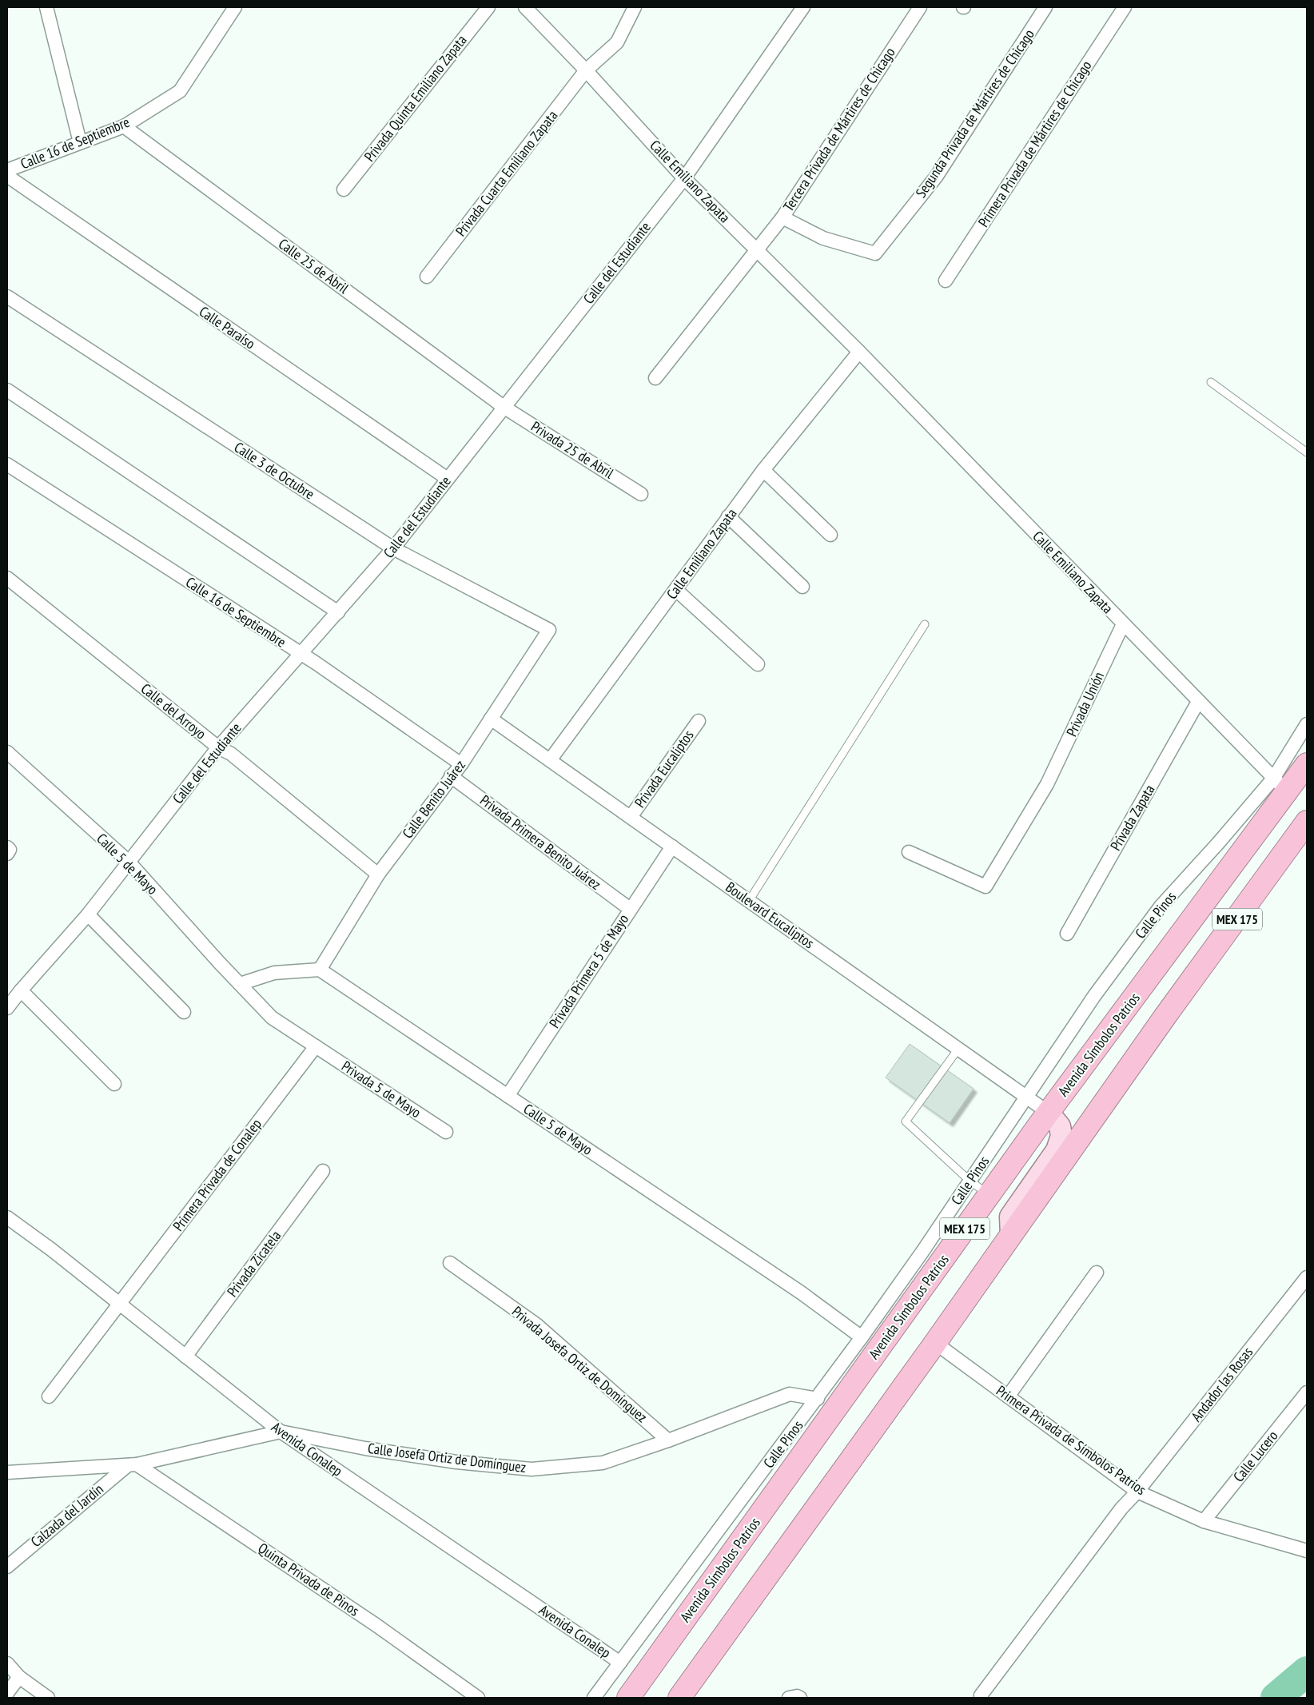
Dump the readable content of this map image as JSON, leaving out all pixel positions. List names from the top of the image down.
{
  "streets": {
    "highway": ["MEX 175", "Avenida Símbolos Patrios"],
    "street": [
      "Privada Quinta Emiliano Zapata",
      "Segunda Privada de Mártires de Chicago",
      "Tercera Privada de Mártires de Chicago",
      "Calle 16 de Septiembre",
      "Primera Privada de Mártires de Chicago",
      "Privada Cuarta Emiliano Zapata",
      "Calle Emiliano Zapata",
      "Calle del Estudiante",
      "Calle 25 de Abril",
      "Calle Paraíso",
      "Privada 25 de Abril",
      "Calle 3 de Octubre",
      "Privada Unión",
      "Calle del Arroyo",
      "Privada Eucaliptos",
      "Calle Benito Juárez",
      "Privada Zapata",
      "Privada Primera Benito Juárez",
      "Calle 5 de Mayo",
      "Boulevard Eucaliptos",
      "Calle Pinos",
      "Privada Primera 5 de Mayo",
      "Privada 5 de Mayo",
      "Primera Privada de Conalep",
      "Privada Zicatela",
      "Privada Josefa Ortiz de Domínguez",
      "Andador las Rosas",
      "Primera Privada de Símbolos Patrios",
      "Avenida Conalep",
      "Calle Lucero",
      "Calle Josefa Ortiz de Domínguez",
      "Calzada del Jardín",
      "Quinta Privada de Pinos"
    ]
  },
  "crossings": [
    ["Segunda Privada de Mártires de Chicago", "Tercera Privada de Mártires de Chicago"],
    ["Tercera Privada de Mártires de Chicago", "Calle Emiliano Zapata"],
    ["Calle 16 de Septiembre", "Calle del Estudiante"],
    ["Calle 16 de Septiembre", "Calle 25 de Abril"],
    ["Calle 16 de Septiembre", "Calle Benito Juárez"],
    ["Privada Cuarta Emiliano Zapata", "Calle Emiliano Zapata"],
    ["Calle Emiliano Zapata", "Calle del Estudiante"],
    ["Calle Emiliano Zapata", "Privada Unión"],
    ["Calle Emiliano Zapata", "Privada Zapata"],
    ["Calle Emiliano Zapata", "Boulevard Eucaliptos"],
    ["Calle Emiliano Zapata", "Calle Pinos"],
    ["Calle Emiliano Zapata", "Avenida Símbolos Patrios"],
    ["Calle del Estudiante", "Calle 25 de Abril"],
    ["Calle del Estudiante", "Calle Paraíso"],
    ["Calle del Estudiante", "Privada 25 de Abril"],
    ["Calle del Estudiante", "Calle 3 de Octubre"],
    ["Calle del Estudiante", "Calle del Arroyo"],
    ["Calle del Estudiante", "Calle 5 de Mayo"],
    ["Calle 25 de Abril", "Privada 25 de Abril"],
    ["Calle 3 de Octubre", "Calle Benito Juárez"],
    ["Calle del Arroyo", "Calle Benito Juárez"],
    ["Privada Eucaliptos", "Boulevard Eucaliptos"],
    ["Calle Benito Juárez", "Privada Primera Benito Juárez"],
    ["Calle Benito Juárez", "Calle 5 de Mayo"],
    ["Calle Benito Juárez", "Boulevard Eucaliptos"],
    ["Privada Primera Benito Juárez", "Privada Primera 5 de Mayo"],
    ["Calle 5 de Mayo", "Calle Pinos"],
    ["Calle 5 de Mayo", "Privada Primera 5 de Mayo"],
    ["Calle 5 de Mayo", "Privada 5 de Mayo"],
    ["Calle 5 de Mayo", "Primera Privada de Conalep"],
    ["Boulevard Eucaliptos", "Calle Pinos"],
    ["Boulevard Eucaliptos", "Privada Primera 5 de Mayo"],
    ["Boulevard Eucaliptos", "Avenida Símbolos Patrios"],
    ["Calle Pinos", "Avenida Símbolos Patrios"],
    ["Calle Pinos", "Avenida Conalep"],
    ["Calle Pinos", "Calle Josefa Ortiz de Domínguez"],
    ["MEX 175", "Primera Privada de Símbolos Patrios"],
    ["Privada 5 de Mayo", "Primera Privada de Conalep"],
    ["Primera Privada de Conalep", "Avenida Conalep"],
    ["Privada Zicatela", "Avenida Conalep"],
    ["Privada Josefa Ortiz de Domínguez", "Calle Josefa Ortiz de Domínguez"],
    ["Andador las Rosas", "Primera Privada de Símbolos Patrios"],
    ["Primera Privada de Símbolos Patrios", "Calle Lucero"],
    ["Avenida Conalep", "Calle Josefa Ortiz de Domínguez"],
    ["Calzada del Jardín", "Quinta Privada de Pinos"]
  ]
}
